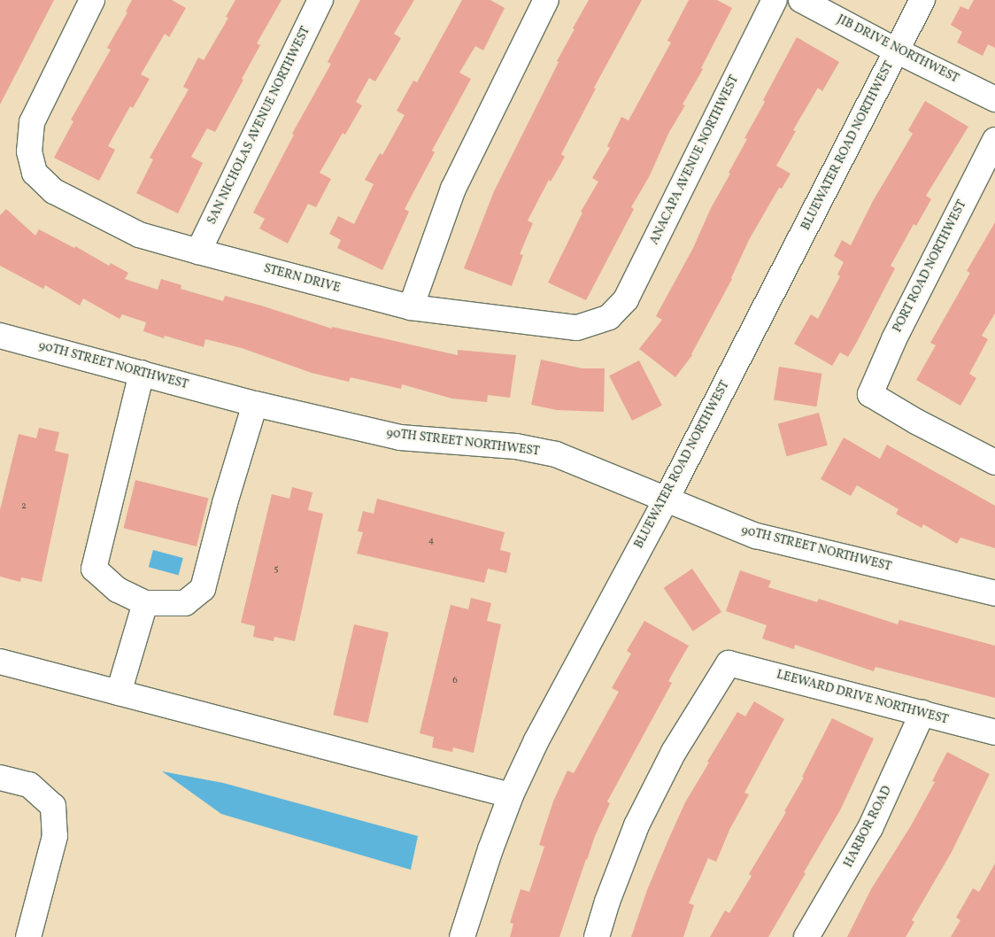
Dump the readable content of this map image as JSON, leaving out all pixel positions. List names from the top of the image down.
{
  "streets": {
    "street": [
      "JIB DRIVE NORTHWEST",
      "SAN NICHOLAS AVENUE NORTHWEST",
      "BLUEWATER ROAD NORTHWEST",
      "ANACAPA AVENUE NORTHWEST",
      "PORT ROAD NORTHWEST",
      "STERN DRIVE",
      "90TH STREET NORTHWEST",
      "LEEWARD DRIVE NORTHWEST",
      "HARBOR ROAD"
    ]
  },
  "crossings": [
    ["JIB DRIVE NORTHWEST", "BLUEWATER ROAD NORTHWEST"],
    ["SAN NICHOLAS AVENUE NORTHWEST", "STERN DRIVE"],
    ["BLUEWATER ROAD NORTHWEST", "90TH STREET NORTHWEST"],
    ["ANACAPA AVENUE NORTHWEST", "STERN DRIVE"],
    ["LEEWARD DRIVE NORTHWEST", "HARBOR ROAD"]
  ],
  "house_numbers": [
    "2",
    "4",
    "5",
    "6"
  ]
}
